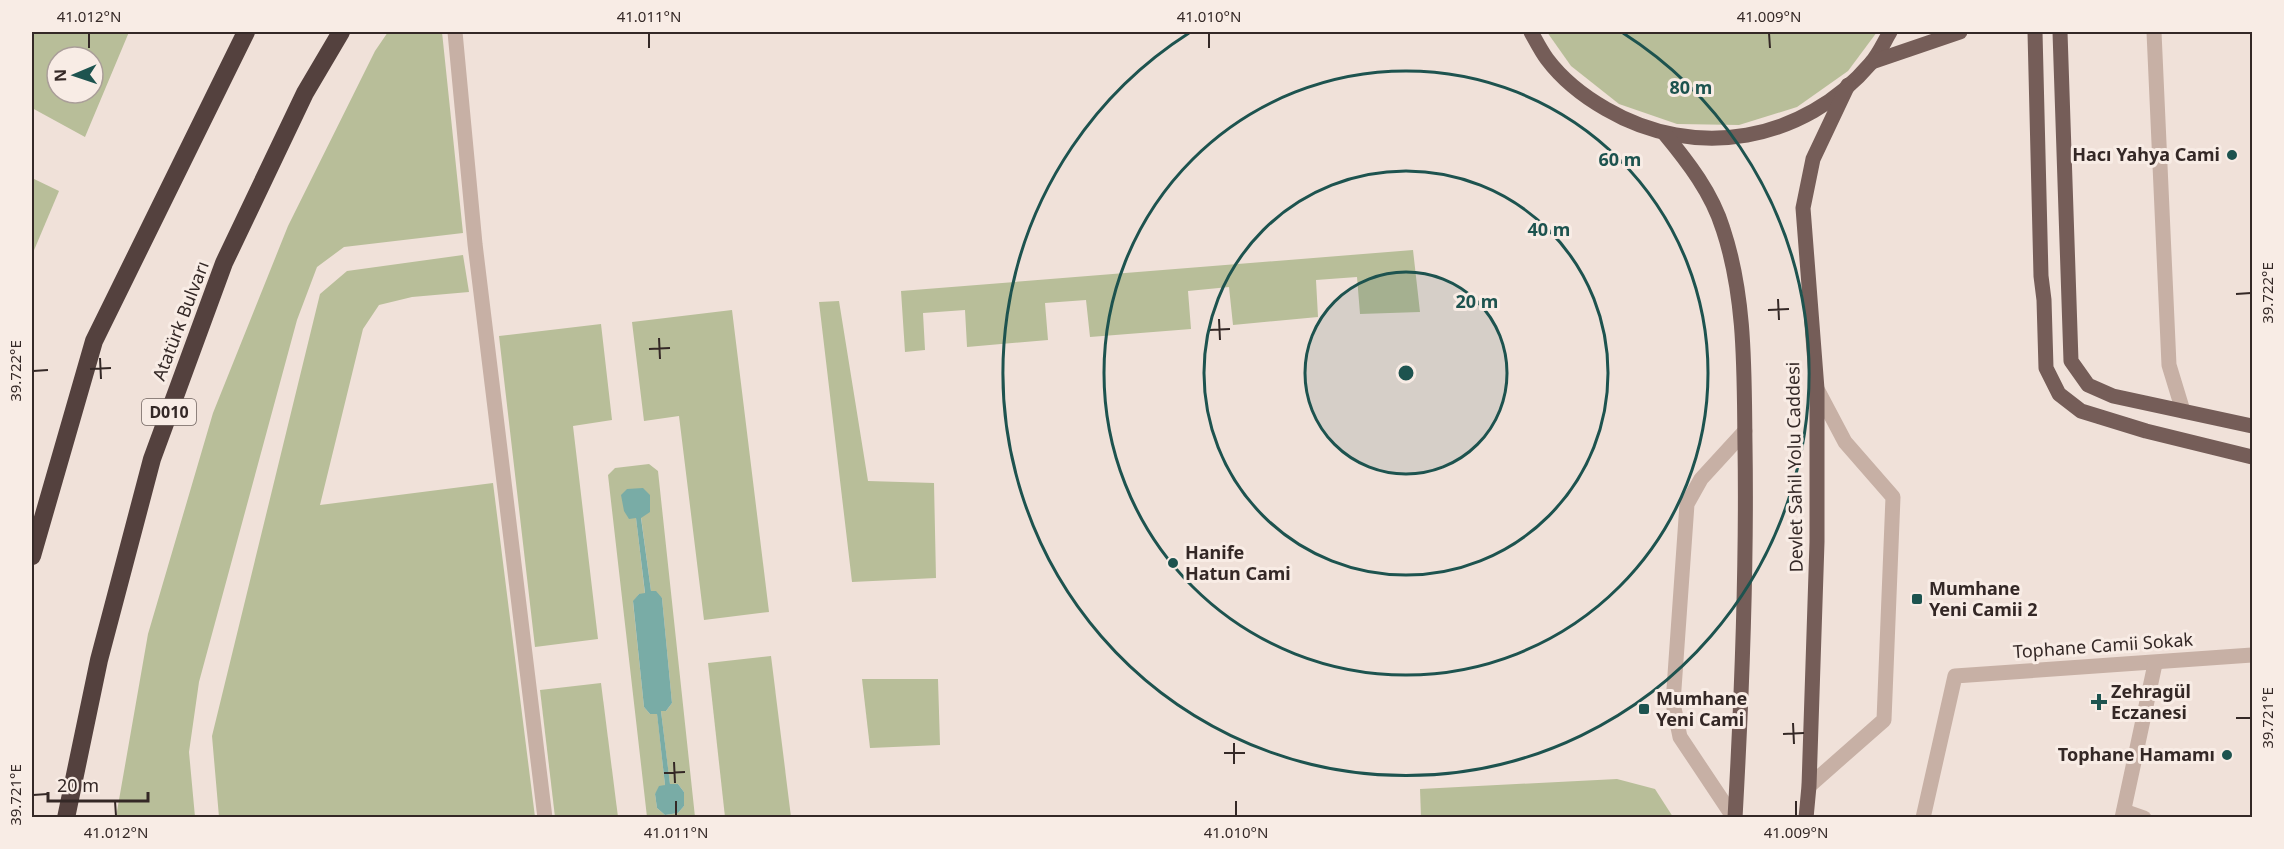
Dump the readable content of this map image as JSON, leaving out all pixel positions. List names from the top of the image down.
{
  "streets": {
    "highway": ["Atatürk Bulvarı", "D010"],
    "main road": ["Devlet Sahil Yolu Caddesi"],
    "street": ["Tophane Camii Sokak"]
  },
  "places": {
    "other": ["Hacı Yahya Cami", "Hanife Hatun Cami", "Tophane Hamamı"],
    "transit": ["Mumhane Yeni Camii 2", "Mumhane Yeni Cami"],
    "health": ["Zehragül Eczanesi"]
  },
  "scale_bar": "20 m",
  "north": "left",
  "coordinates": [
    "41.012°N",
    "41.011°N",
    "41.010°N",
    "41.009°N",
    "39.722°E",
    "39.721°E"
  ],
  "rings": [
    "80 m",
    "60 m",
    "40 m",
    "20 m"
  ]
}
